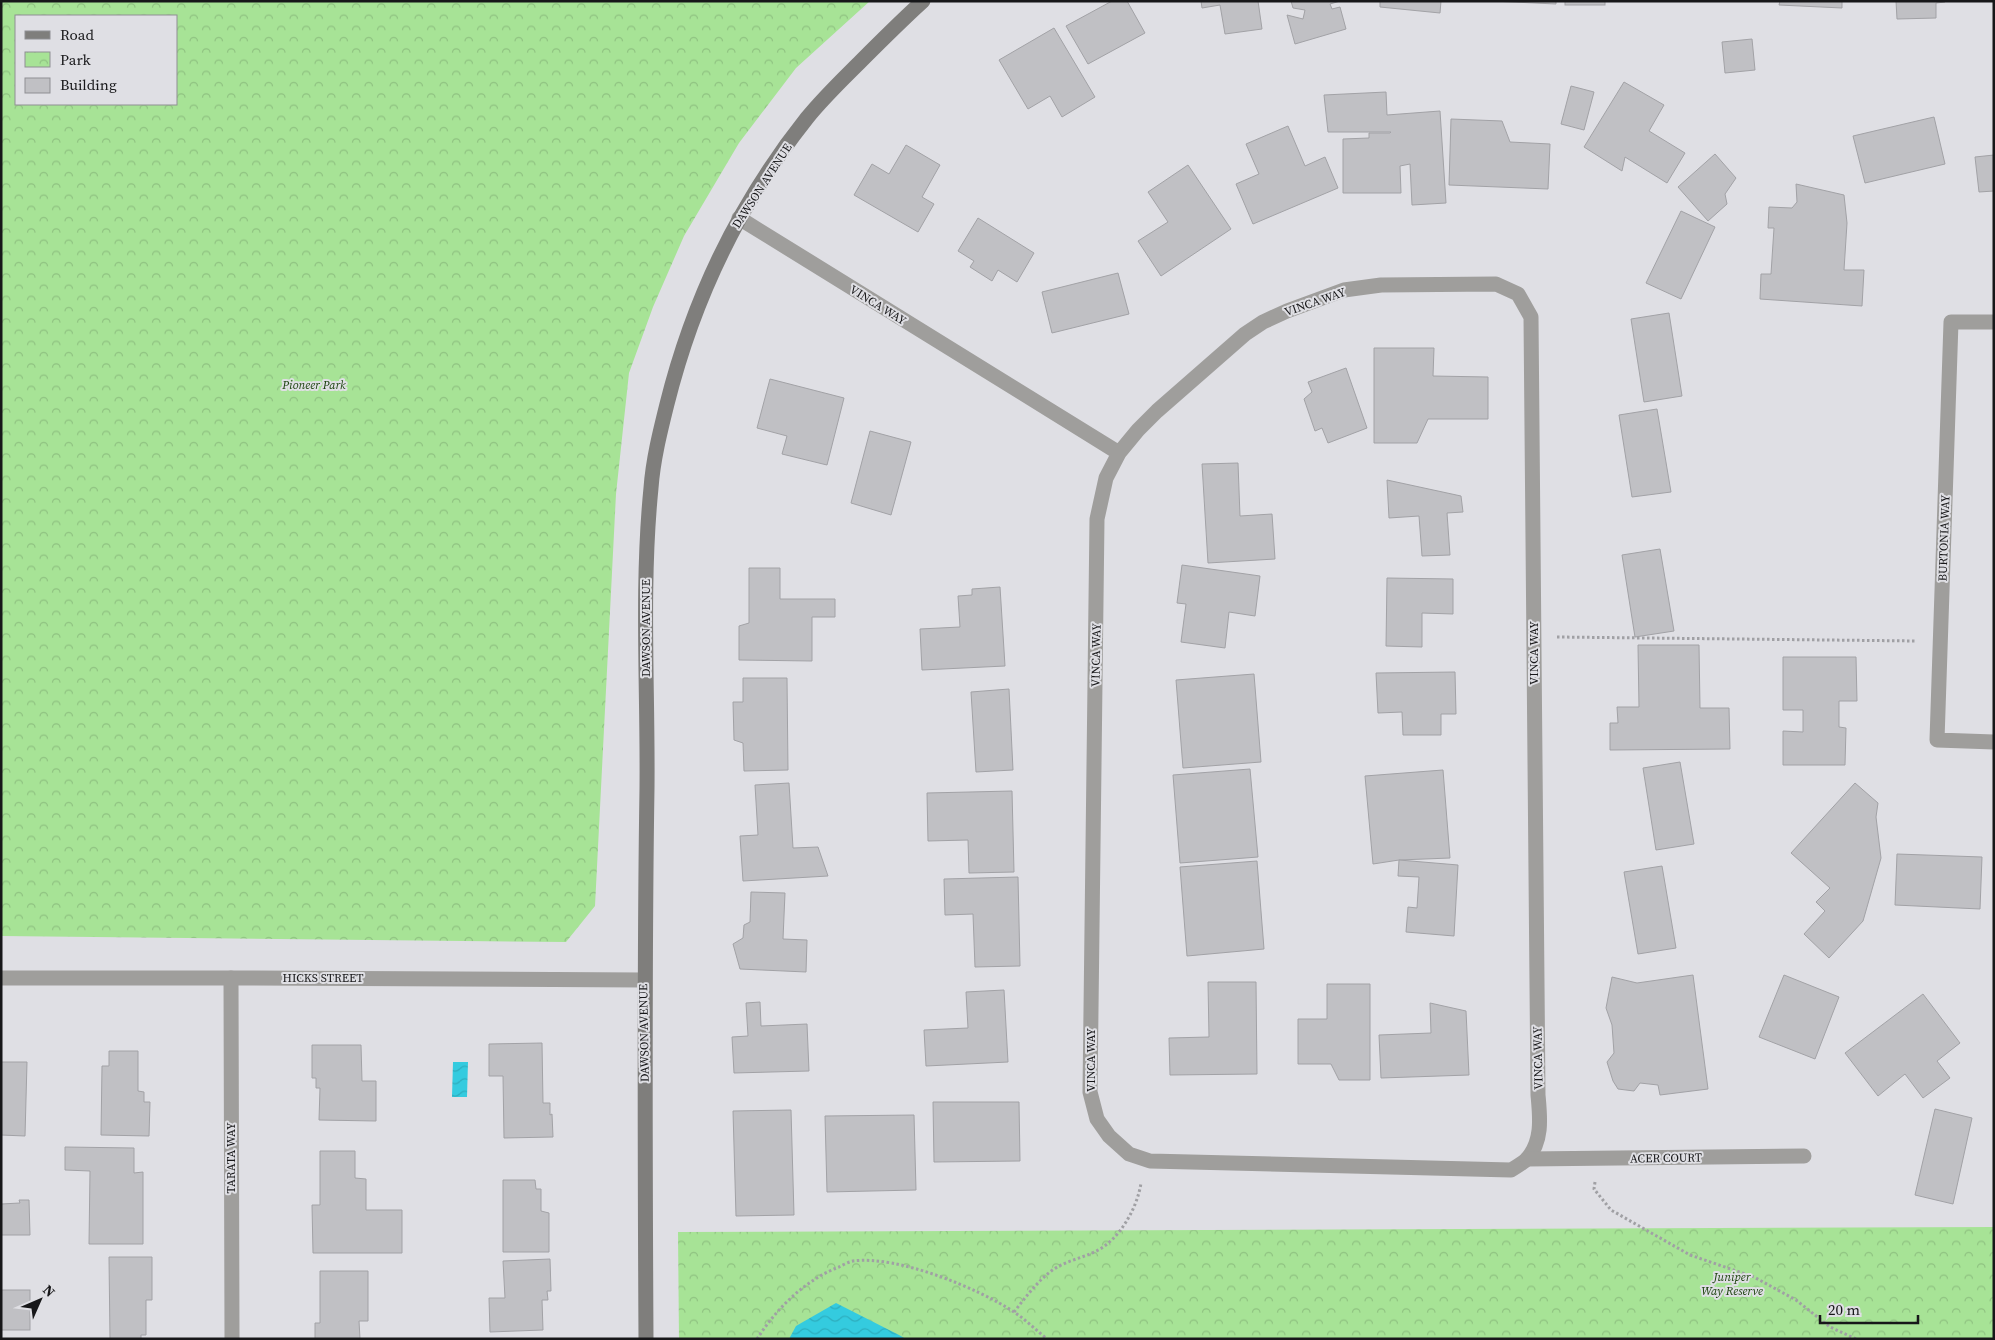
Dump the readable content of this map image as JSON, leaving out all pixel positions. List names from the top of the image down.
{
  "streets": {
    "main road": ["DAWSON AVENUE"],
    "street": [
      "VINCA WAY",
      "BURTONIA WAY",
      "HICKS STREET",
      "TARATA WAY",
      "ACER COURT"
    ]
  },
  "crossings": [
    ["DAWSON AVENUE", "VINCA WAY"],
    ["DAWSON AVENUE", "HICKS STREET"],
    ["VINCA WAY", "ACER COURT"],
    ["HICKS STREET", "TARATA WAY"]
  ],
  "parks": ["Pioneer Park", "Juniper Way Reserve"],
  "legend": ["Road", "Park", "Building"],
  "scale_bar": "20 m",
  "north": "top right"
}
